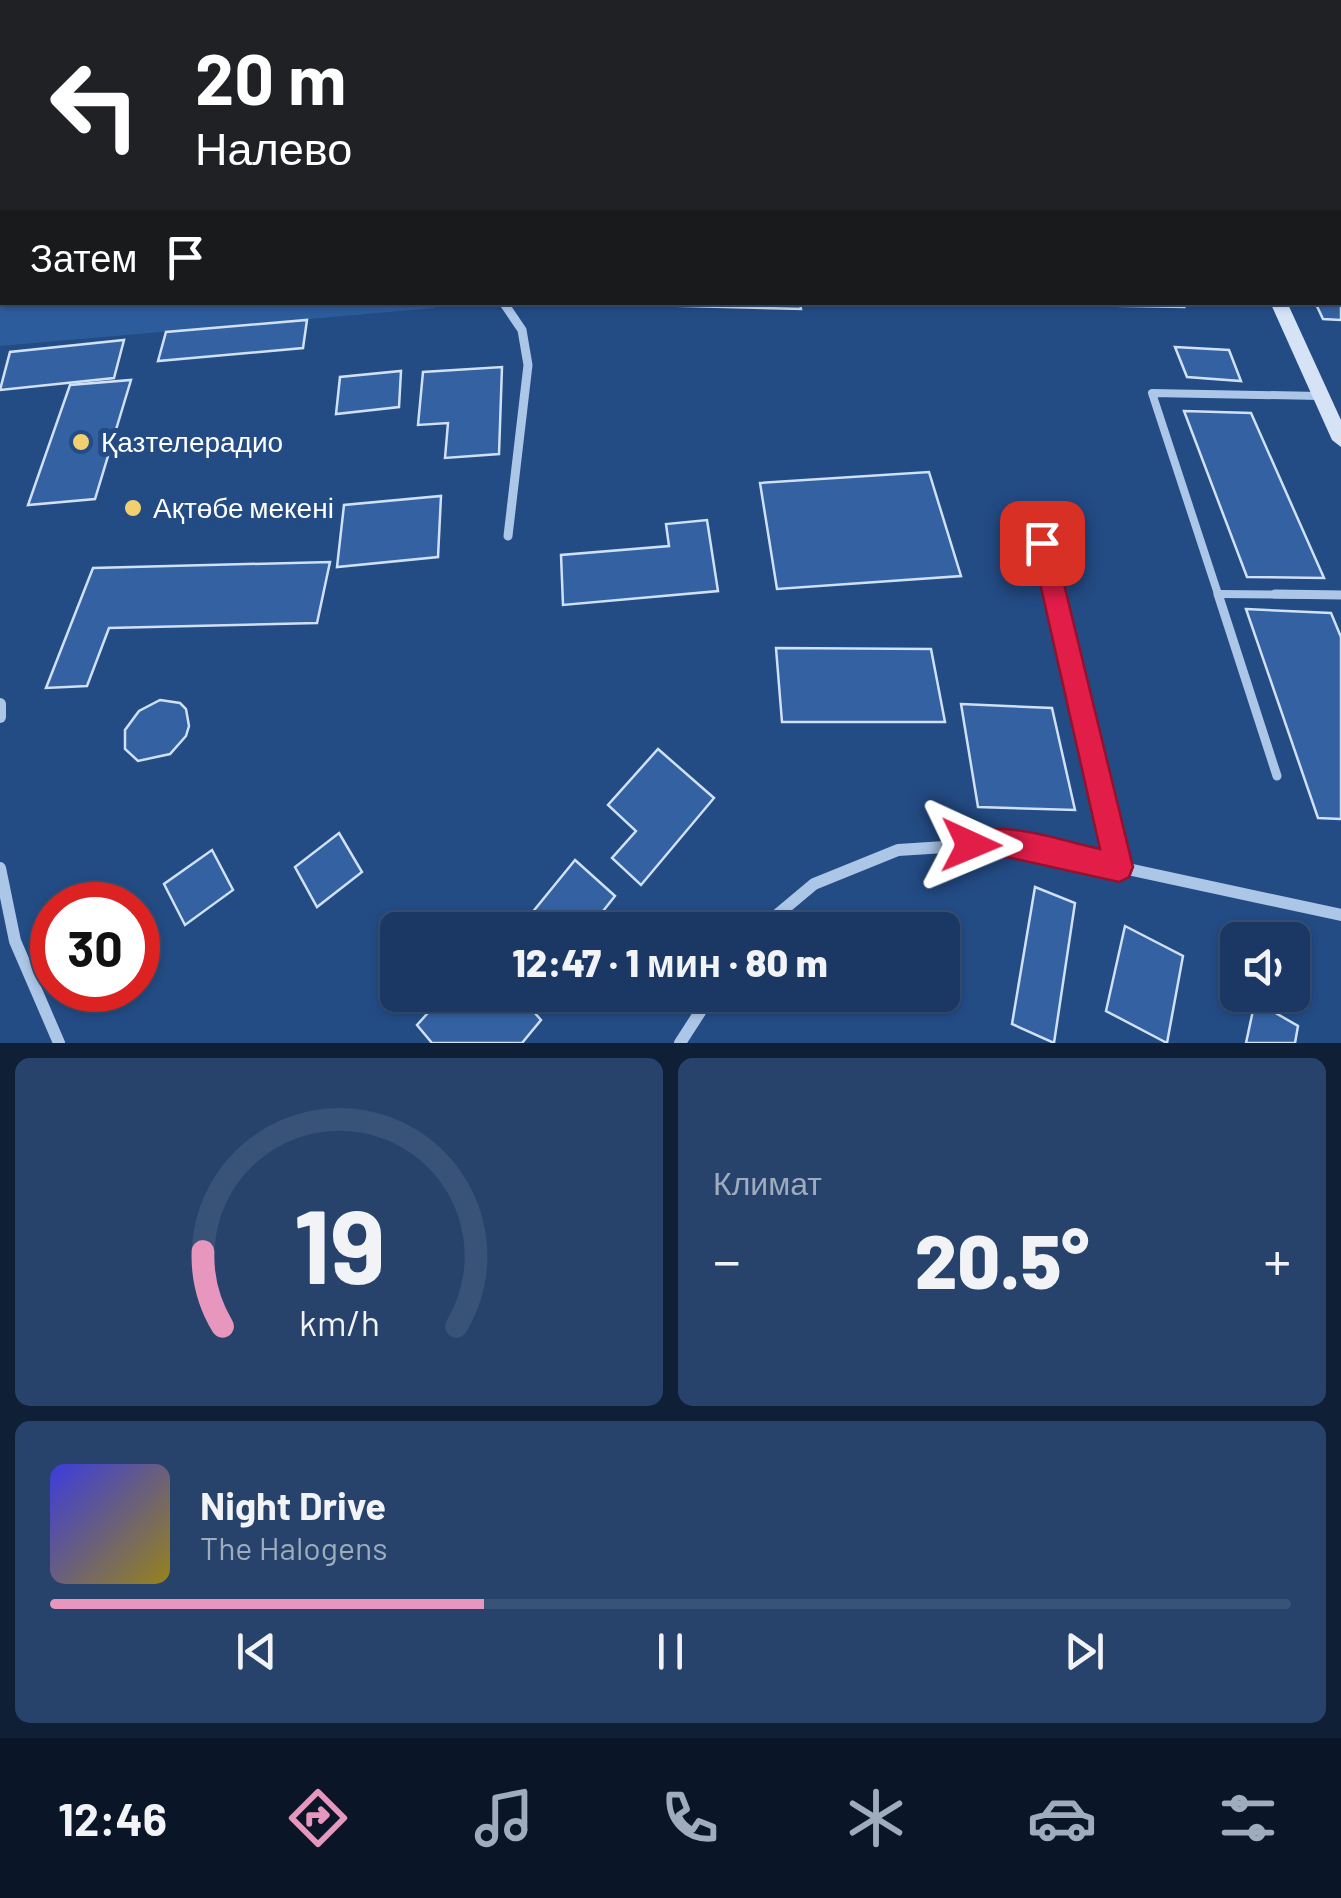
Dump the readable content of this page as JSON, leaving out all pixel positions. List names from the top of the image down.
{
  "places": ["Қазтелерадио", "Ақтөбе мекені"],
  "page": {
    "turn": ["20 m", "Налево"],
    "then": "Затем",
    "limit": "30",
    "trip": "12:47 · 1 мин · 80 m",
    "tile": "Климат",
    "heat": ["−", "20.5°", "+"],
    "song": ["Night Drive", "The Halogens"],
    "tabs": "12:46",
    "gauge": ["19", "km/h"]
  }
}
